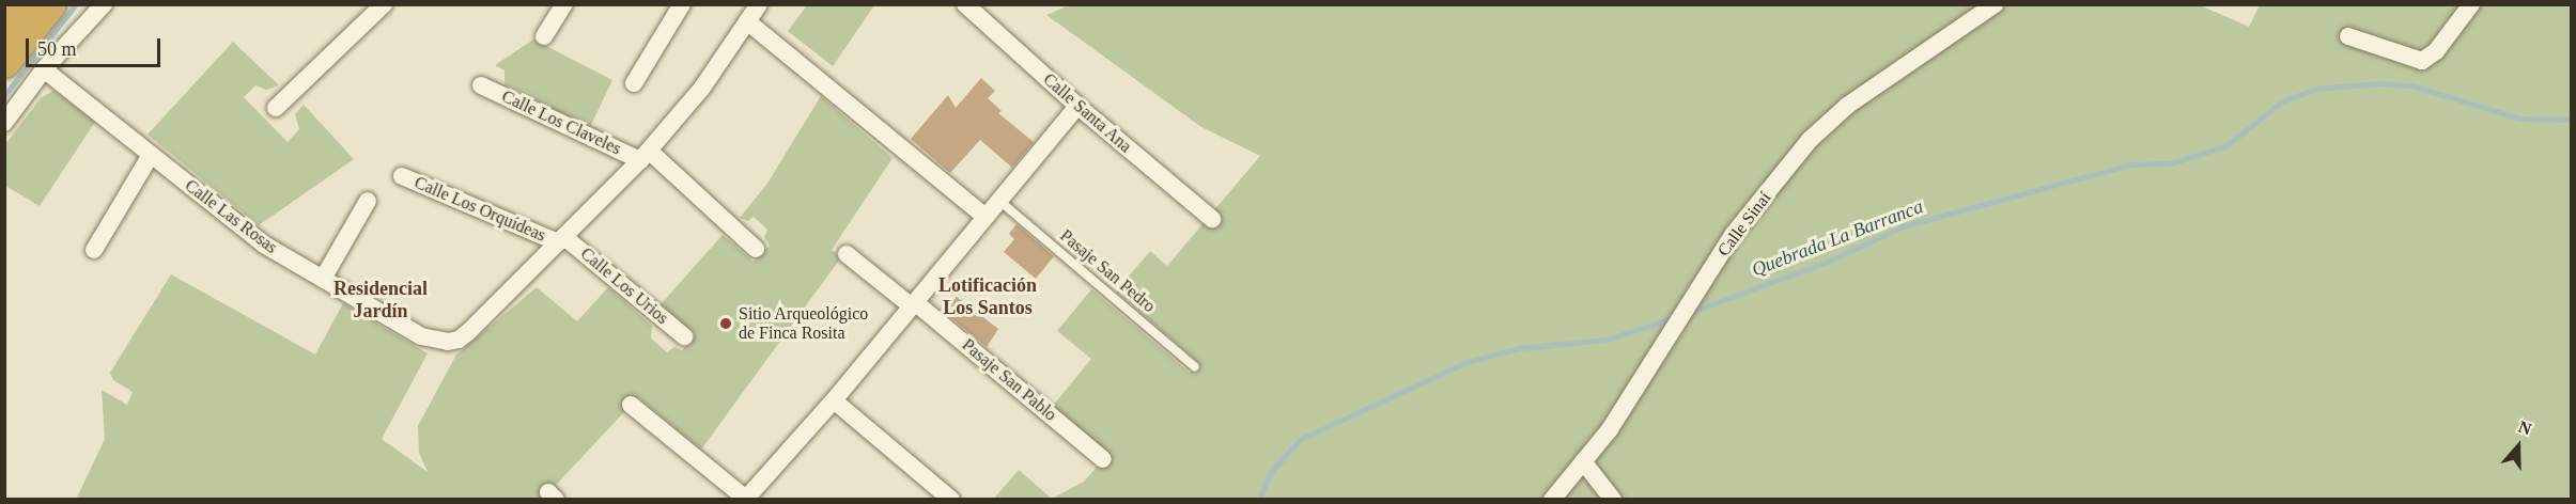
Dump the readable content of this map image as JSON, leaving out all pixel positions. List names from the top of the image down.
{
  "streets": {
    "street": [
      "Calle Santa Ana",
      "Calle Los Claveles",
      "Calle Los Orquídeas",
      "Calle Las Rosas",
      "Calle Sinaí",
      "Calle Los Urios",
      "Pasaje San Pablo"
    ],
    "lane": ["Pasaje San Pedro"]
  },
  "crossings": [
    ["Calle Los Orquídeas", "Calle Las Rosas"],
    ["Calle Los Orquídeas", "Calle Los Urios"],
    ["Calle Las Rosas", "Calle Los Urios"]
  ],
  "districts": ["Lotificación Los Santos", "Residencial Jardín"],
  "water": ["Quebrada La Barranca"],
  "places": ["Sitio Arqueológico de Finca Rosita"],
  "scale_bar": "50 m",
  "north": "top"
}
